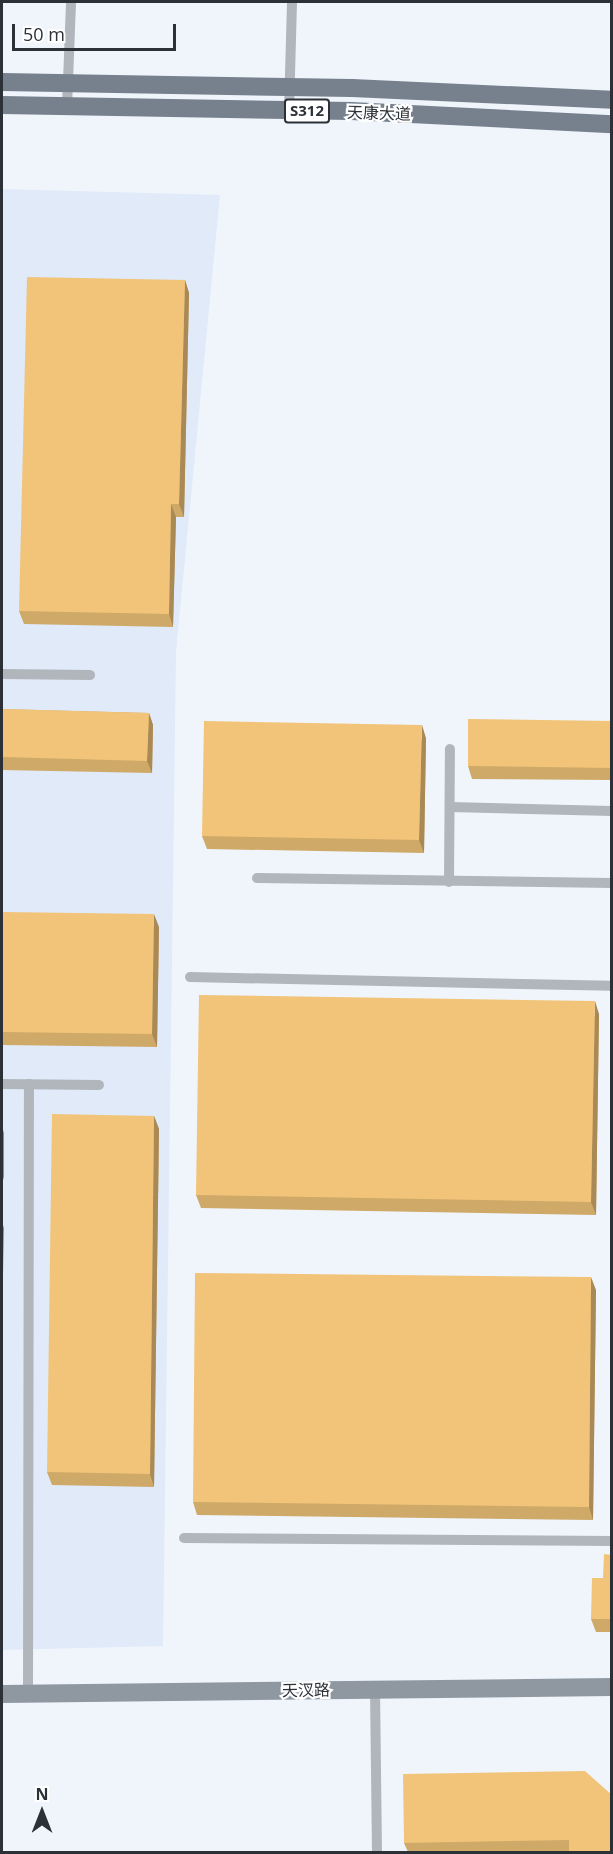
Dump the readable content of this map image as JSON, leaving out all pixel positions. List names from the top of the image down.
{
  "streets": {
    "main road": ["S312", "天康大道"],
    "street": ["天汊路"]
  },
  "scale_bar": "50 m",
  "north": "top"
}
